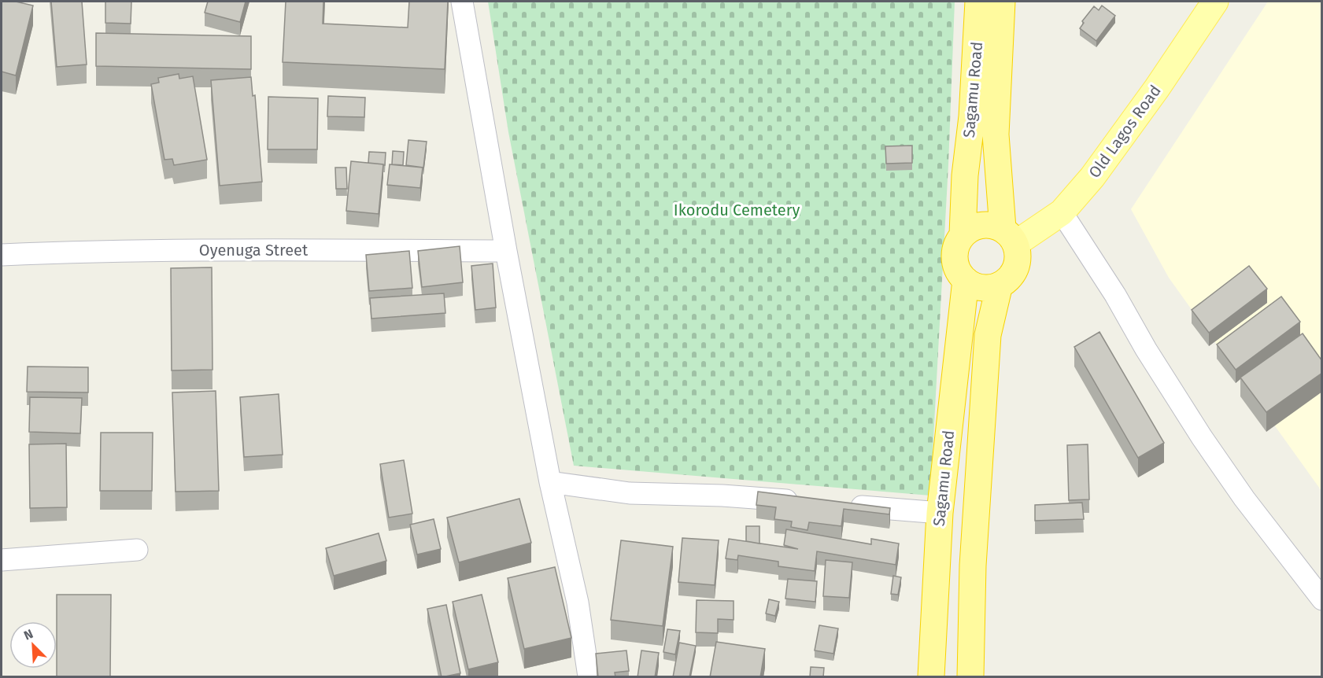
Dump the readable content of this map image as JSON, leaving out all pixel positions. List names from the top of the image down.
{
  "streets": {
    "highway": ["Sagamu Road"],
    "main road": ["Old Lagos Road"],
    "street": ["Oyenuga Street"]
  },
  "crossings": [
    ["Sagamu Road", "Old Lagos Road"]
  ],
  "parks": ["Ikorodu Cemetery"],
  "north": "top left"
}
